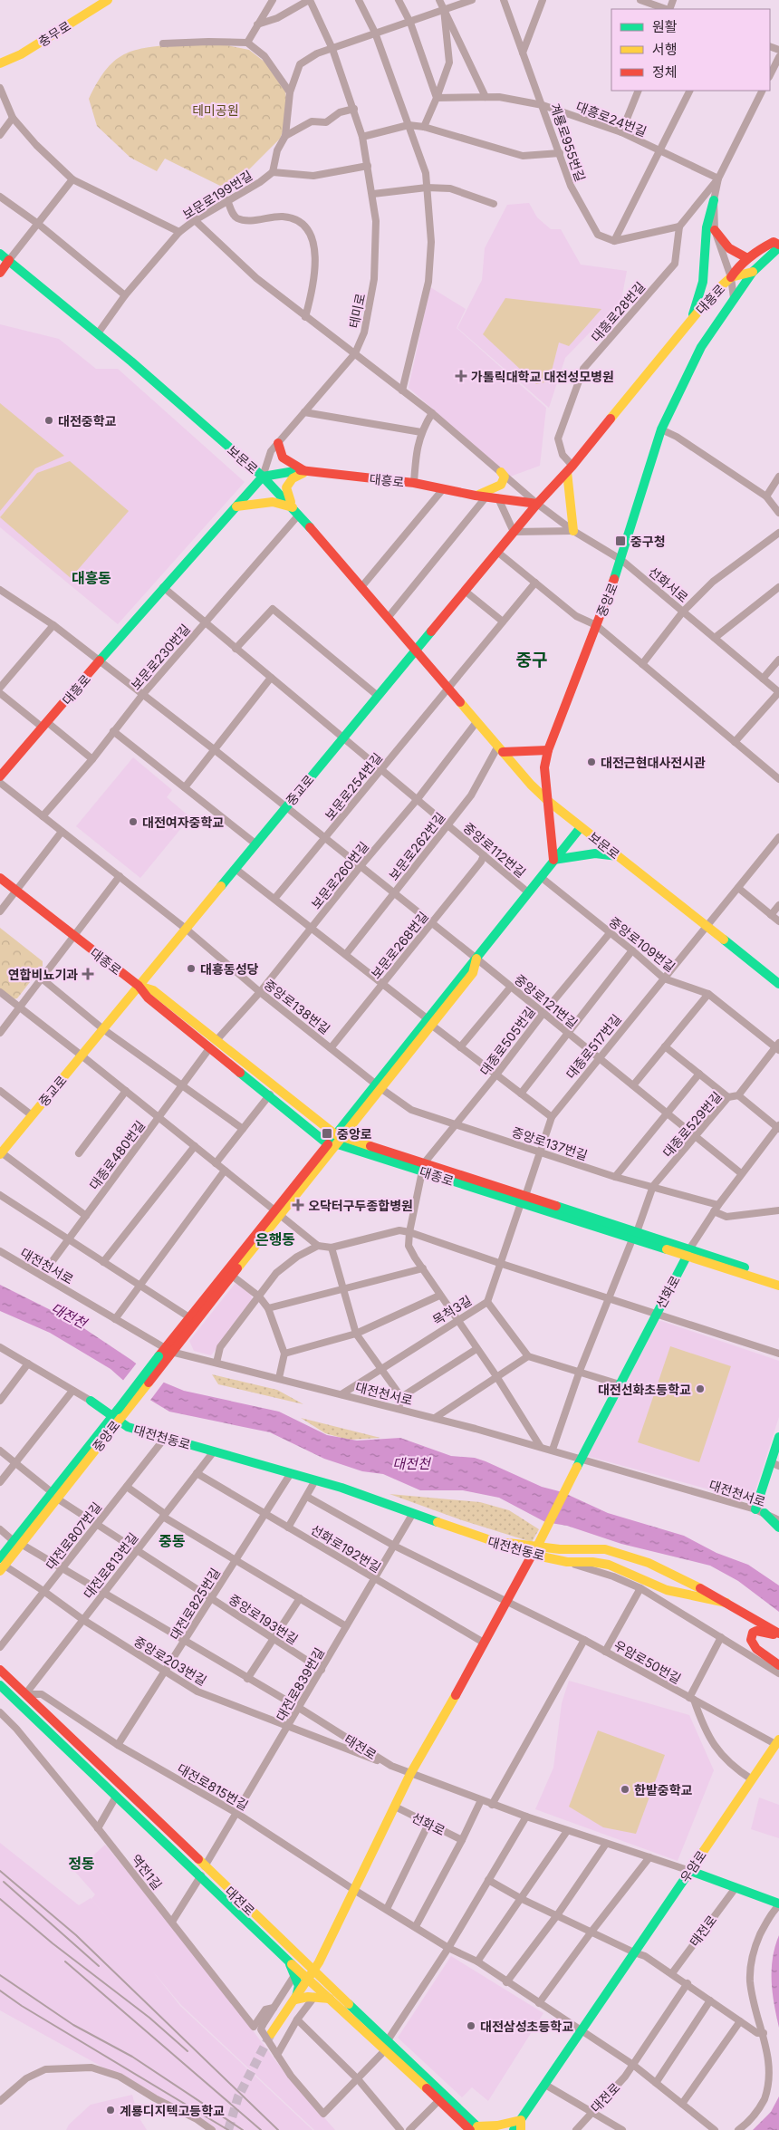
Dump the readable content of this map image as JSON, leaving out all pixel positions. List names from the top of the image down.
{
  "streets": {
    "main road": [
      "충무로",
      "대흥로",
      "보문로",
      "중앙로",
      "중교로",
      "대종로",
      "선화로",
      "대전천동로",
      "태전로",
      "우암로",
      "대전로"
    ],
    "street": [
      "대흥로24번길",
      "계룡로955번길",
      "보문로199번길",
      "테미로",
      "대흥로28번길",
      "선화서로",
      "보문로230번길",
      "보문로254번길",
      "보문로262번길",
      "중앙로112번길",
      "보문로260번길",
      "중앙로109번길",
      "보문로268번길",
      "중앙로121번길",
      "중앙로138번길",
      "대종로505번길",
      "대종로517번길",
      "대종로529번길",
      "중앙로137번길",
      "대종로480번길",
      "대전천서로",
      "목척3길",
      "대전로807번길",
      "선화로192번길",
      "대전로813번길",
      "대전로825번길",
      "중앙로193번길",
      "중앙로203번길",
      "우암로50번길",
      "대전로839번길",
      "대전로815번길",
      "역전1길"
    ]
  },
  "crossings": [
    ["대흥로24번길", "계룡로955번길"],
    ["대흥로24번길", "대흥로"],
    ["보문로199번길", "보문로"],
    ["보문로199번길", "선화서로"],
    ["대흥로", "테미로"],
    ["대흥로", "대흥로28번길"],
    ["대흥로", "보문로"],
    ["대흥로", "선화서로"],
    ["대흥로", "중앙로"],
    ["대흥로", "중교로"],
    ["대흥로", "중앙로112번길"],
    ["대흥로", "중앙로121번길"],
    ["테미로", "보문로"],
    ["테미로", "선화서로"],
    ["보문로", "중앙로"],
    ["보문로", "보문로230번길"],
    ["보문로", "보문로254번길"],
    ["보문로", "중교로"],
    ["보문로", "보문로262번길"],
    ["보문로", "보문로260번길"],
    ["보문로", "대종로517번길"],
    ["선화서로", "중앙로"],
    ["선화서로", "중교로"],
    ["중앙로", "중앙로112번길"],
    ["중앙로", "중앙로109번길"],
    ["중앙로", "대종로"],
    ["중앙로", "중앙로121번길"],
    ["중앙로", "중앙로138번길"],
    ["중앙로", "중앙로137번길"],
    ["중앙로", "대전천서로"],
    ["중앙로", "대전천동로"],
    ["중앙로", "중앙로193번길"],
    ["중앙로", "중앙로203번길"],
    ["중앙로", "태전로"],
    ["보문로230번길", "중앙로112번길"],
    ["보문로230번길", "중앙로121번길"],
    ["보문로230번길", "중앙로138번길"],
    ["보문로254번길", "중앙로112번길"],
    ["보문로254번길", "중앙로121번길"],
    ["중교로", "중앙로112번길"],
    ["중교로", "대종로"],
    ["중교로", "중앙로121번길"],
    ["중교로", "중앙로138번길"],
    ["중교로", "대종로480번길"],
    ["보문로262번길", "중앙로112번길"],
    ["보문로262번길", "중앙로121번길"],
    ["중앙로112번길", "보문로260번길"],
    ["중앙로112번길", "보문로268번길"],
    ["보문로260번길", "대종로"],
    ["보문로260번길", "중앙로121번길"],
    ["보문로260번길", "중앙로138번길"],
    ["중앙로109번길", "대종로505번길"],
    ["중앙로109번길", "대종로517번길"],
    ["중앙로109번길", "대종로529번길"],
    ["보문로268번길", "중앙로121번길"],
    ["보문로268번길", "중앙로138번길"],
    ["대종로", "대종로505번길"],
    ["대종로", "대종로517번길"],
    ["대종로", "대종로529번길"],
    ["대종로", "대종로480번길"],
    ["대종로", "선화로"],
    ["대종로", "목척3길"],
    ["중앙로121번길", "대종로505번길"],
    ["중앙로121번길", "대종로517번길"],
    ["중앙로121번길", "대종로529번길"],
    ["중앙로121번길", "선화로"],
    ["중앙로138번길", "중앙로137번길"],
    ["대종로505번길", "중앙로137번길"],
    ["대종로517번길", "중앙로137번길"],
    ["대종로517번길", "목척3길"],
    ["대종로529번길", "중앙로137번길"],
    ["대종로529번길", "대전천서로"],
    ["대종로529번길", "선화로"],
    ["중앙로137번길", "선화로"],
    ["대종로480번길", "대전천서로"],
    ["대전천서로", "선화로"],
    ["대전천서로", "목척3길"],
    ["선화로", "대전천동로"],
    ["선화로", "선화로192번길"],
    ["선화로", "우암로50번길"],
    ["선화로", "태전로"],
    ["선화로", "대전로815번길"],
    ["선화로", "대전로"],
    ["대전천동로", "대전로807번길"],
    ["대전천동로", "대전로813번길"],
    ["대전천동로", "대전로825번길"],
    ["대전천동로", "대전로839번길"],
    ["대전로807번길", "중앙로193번길"],
    ["대전로807번길", "중앙로203번길"],
    ["대전로807번길", "태전로"],
    ["선화로192번길", "대전로813번길"],
    ["선화로192번길", "대전로825번길"],
    ["선화로192번길", "대전로839번길"],
    ["대전로813번길", "중앙로193번길"],
    ["대전로813번길", "중앙로203번길"],
    ["대전로813번길", "태전로"],
    ["대전로813번길", "대전로815번길"],
    ["대전로813번길", "대전로"],
    ["대전로825번길", "중앙로193번길"],
    ["대전로825번길", "중앙로203번길"],
    ["대전로825번길", "태전로"],
    ["대전로825번길", "대전로815번길"],
    ["중앙로193번길", "대전로839번길"],
    ["중앙로203번길", "대전로839번길"],
    ["중앙로203번길", "태전로"],
    ["우암로50번길", "대전로839번길"],
    ["우암로50번길", "우암로"],
    ["대전로839번길", "태전로"],
    ["대전로839번길", "대전로815번길"],
    ["대전로839번길", "대전로"],
    ["태전로", "우암로"],
    ["대전로815번길", "우암로"],
    ["대전로815번길", "대전로"]
  ],
  "districts": [
    "대흥동",
    "중구",
    "은행동",
    "중동",
    "정동"
  ],
  "water": ["대전천"],
  "parks": ["테미공원"],
  "places": {
    "health": ["가톨릭대학교 대전성모병원", "연합비뇨기과", "오닥터구두종합병원"],
    "other": [
      "대전중학교",
      "대전근현대사전시관",
      "대전여자중학교",
      "대흥동성당",
      "대전선화초등학교",
      "한밭중학교",
      "대전삼성초등학교",
      "계룡디지텍고등학교"
    ],
    "transit": ["중구청", "중앙로"]
  },
  "legend": ["원활", "서행", "정체"]
}
